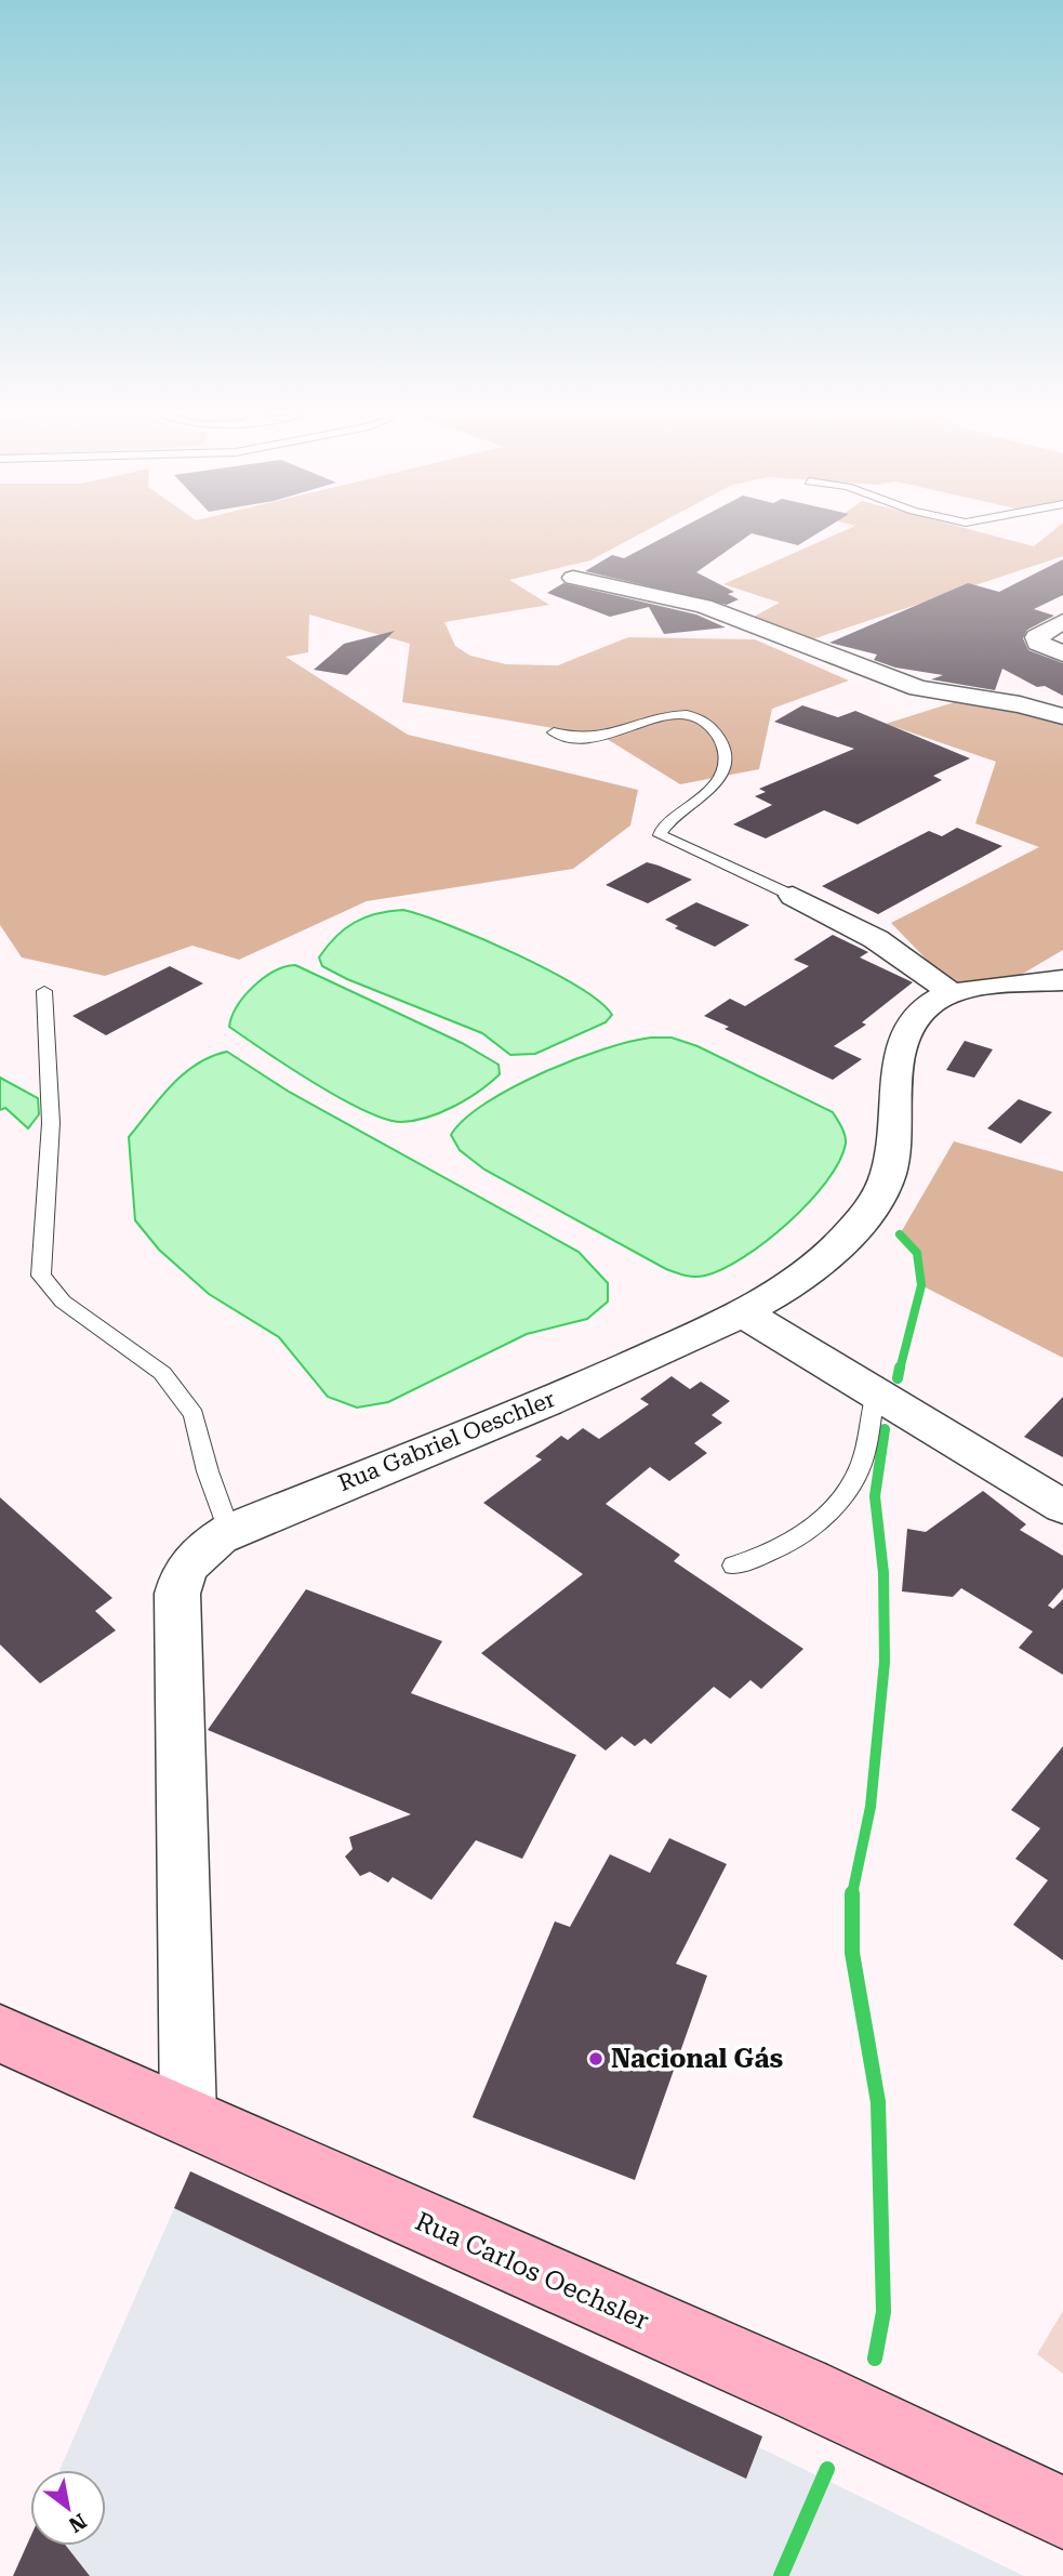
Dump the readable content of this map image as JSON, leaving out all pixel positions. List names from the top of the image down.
{
  "streets": {
    "main road": ["Rua Carlos Oechsler"],
    "street": ["Rua Gabriel Oeschler"]
  },
  "crossings": [
    ["Rua Gabriel Oeschler", "Rua Carlos Oechsler"]
  ],
  "places": ["Nacional Gás"],
  "north": "bottom right"
}
